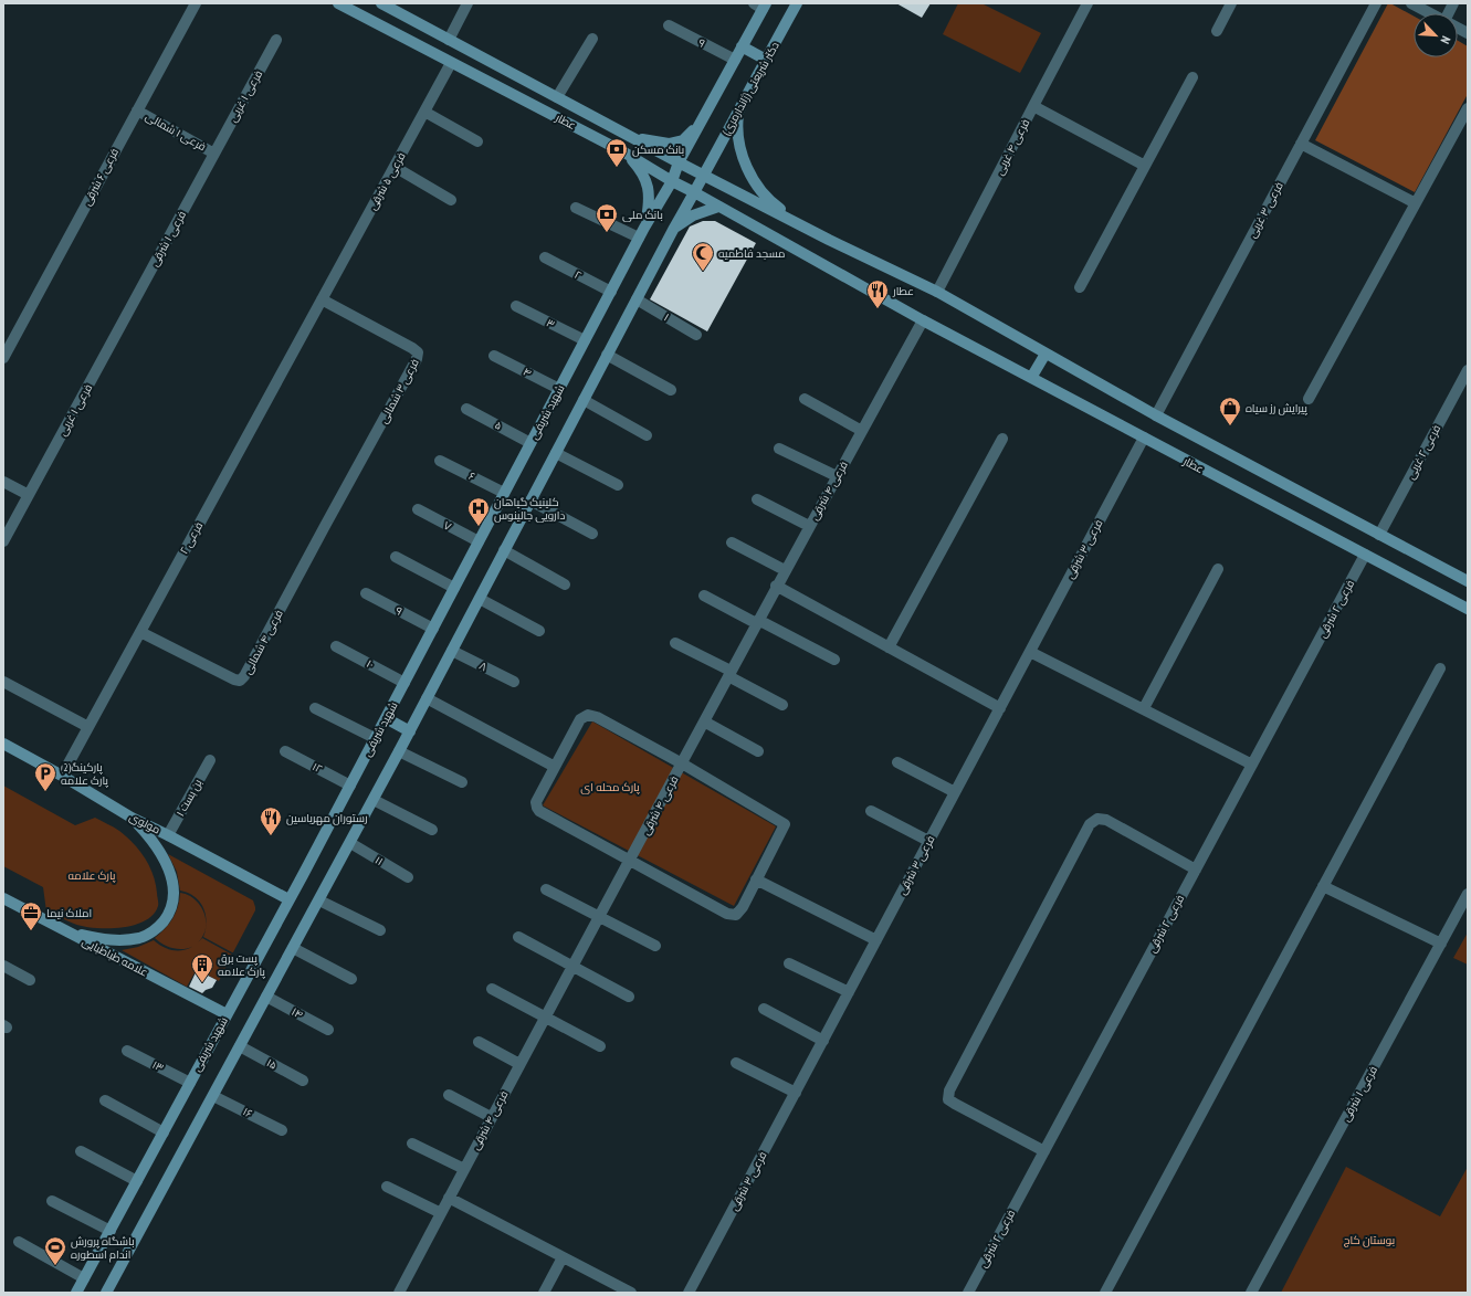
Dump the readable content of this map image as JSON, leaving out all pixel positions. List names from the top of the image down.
{
  "streets": {
    "main road": [
      "دکتر شریعتی (ژاندارمری)",
      "عطار",
      "شهید شریفی",
      "مولوی",
      "علامه طباطبایی"
    ],
    "street": [
      "۹",
      "فرعی ۱ غربی",
      "فرعی ۱ شمالی",
      "فرعی ۴ غربی",
      "فرعی ۶ شرقی",
      "فرعی ۵ شرقی",
      "فرعی ۳ غربی",
      "فرعی ۱ شرقی",
      "۲",
      "۱",
      "۳",
      "۴",
      "فرعی ۳ شمالی",
      "۵",
      "فرعی ۲ غربی",
      "۶",
      "فرعی ۴ شرقی",
      "۷",
      "فرعی ۲",
      "فرعی ۳ شرقی",
      "فرعی ۲ شرقی",
      "فرعی ۴ شمالی",
      "۱۰",
      "۸",
      "۱۲",
      "بن بست ۱",
      "۱۱",
      "۱۴",
      "۱۵",
      "۱۳",
      "۱۶"
    ]
  },
  "crossings": [
    ["۹", "شهید شریفی"],
    ["دکتر شریعتی (ژاندارمری)", "عطار"],
    ["فرعی ۱ غربی", "فرعی ۱ شمالی"],
    ["فرعی ۱ غربی", "فرعی ۱ شرقی"],
    ["عطار", "فرعی ۴ غربی"],
    ["عطار", "فرعی ۵ شرقی"],
    ["عطار", "فرعی ۳ غربی"],
    ["عطار", "شهید شریفی"],
    ["عطار", "فرعی ۲ غربی"],
    ["عطار", "فرعی ۴ شرقی"],
    ["عطار", "فرعی ۳ شرقی"],
    ["عطار", "فرعی ۲ شرقی"],
    ["فرعی ۱ شمالی", "فرعی ۶ شرقی"],
    ["فرعی ۱ شمالی", "فرعی ۱ شرقی"],
    ["فرعی ۵ شرقی", "فرعی ۳ شمالی"],
    ["فرعی ۵ شرقی", "فرعی ۲"],
    ["۲", "شهید شریفی"],
    ["۳", "شهید شریفی"],
    ["۴", "شهید شریفی"],
    ["فرعی ۳ شمالی", "فرعی ۲"],
    ["فرعی ۳ شمالی", "فرعی ۴ شمالی"],
    ["شهید شریفی", "۵"],
    ["شهید شریفی", "۶"],
    ["شهید شریفی", "۷"],
    ["شهید شریفی", "۱۰"],
    ["شهید شریفی", "۱۲"],
    ["شهید شریفی", "مولوی"],
    ["شهید شریفی", "علامه طباطبایی"],
    ["شهید شریفی", "۱۳"],
    ["فرعی ۲", "فرعی ۴ شمالی"],
    ["فرعی ۲", "مولوی"],
    ["بن بست ۱", "مولوی"]
  ],
  "parks": ["پارک محله ای", "پارک علامه", "بوستان کاج"],
  "places": {
    "bank": ["بانک مسکن", "بانک ملی"],
    "mosque": ["مسجد فاطمیه"],
    "restaurant": ["عطار", "رستوران مهریاسین"],
    "shop": ["پیرایش رز سیاه"],
    "hospital": ["کلینیک گیاهان دارویی جالینوس"],
    "parking": ["پارکینگ(2) پارک علامه"],
    "office": ["املاک نیما"],
    "building": ["پست برق پارک علامه"],
    "sports": ["باشگاه پرورش اندام اسطوره"]
  },
  "north": "bottom right"
}
